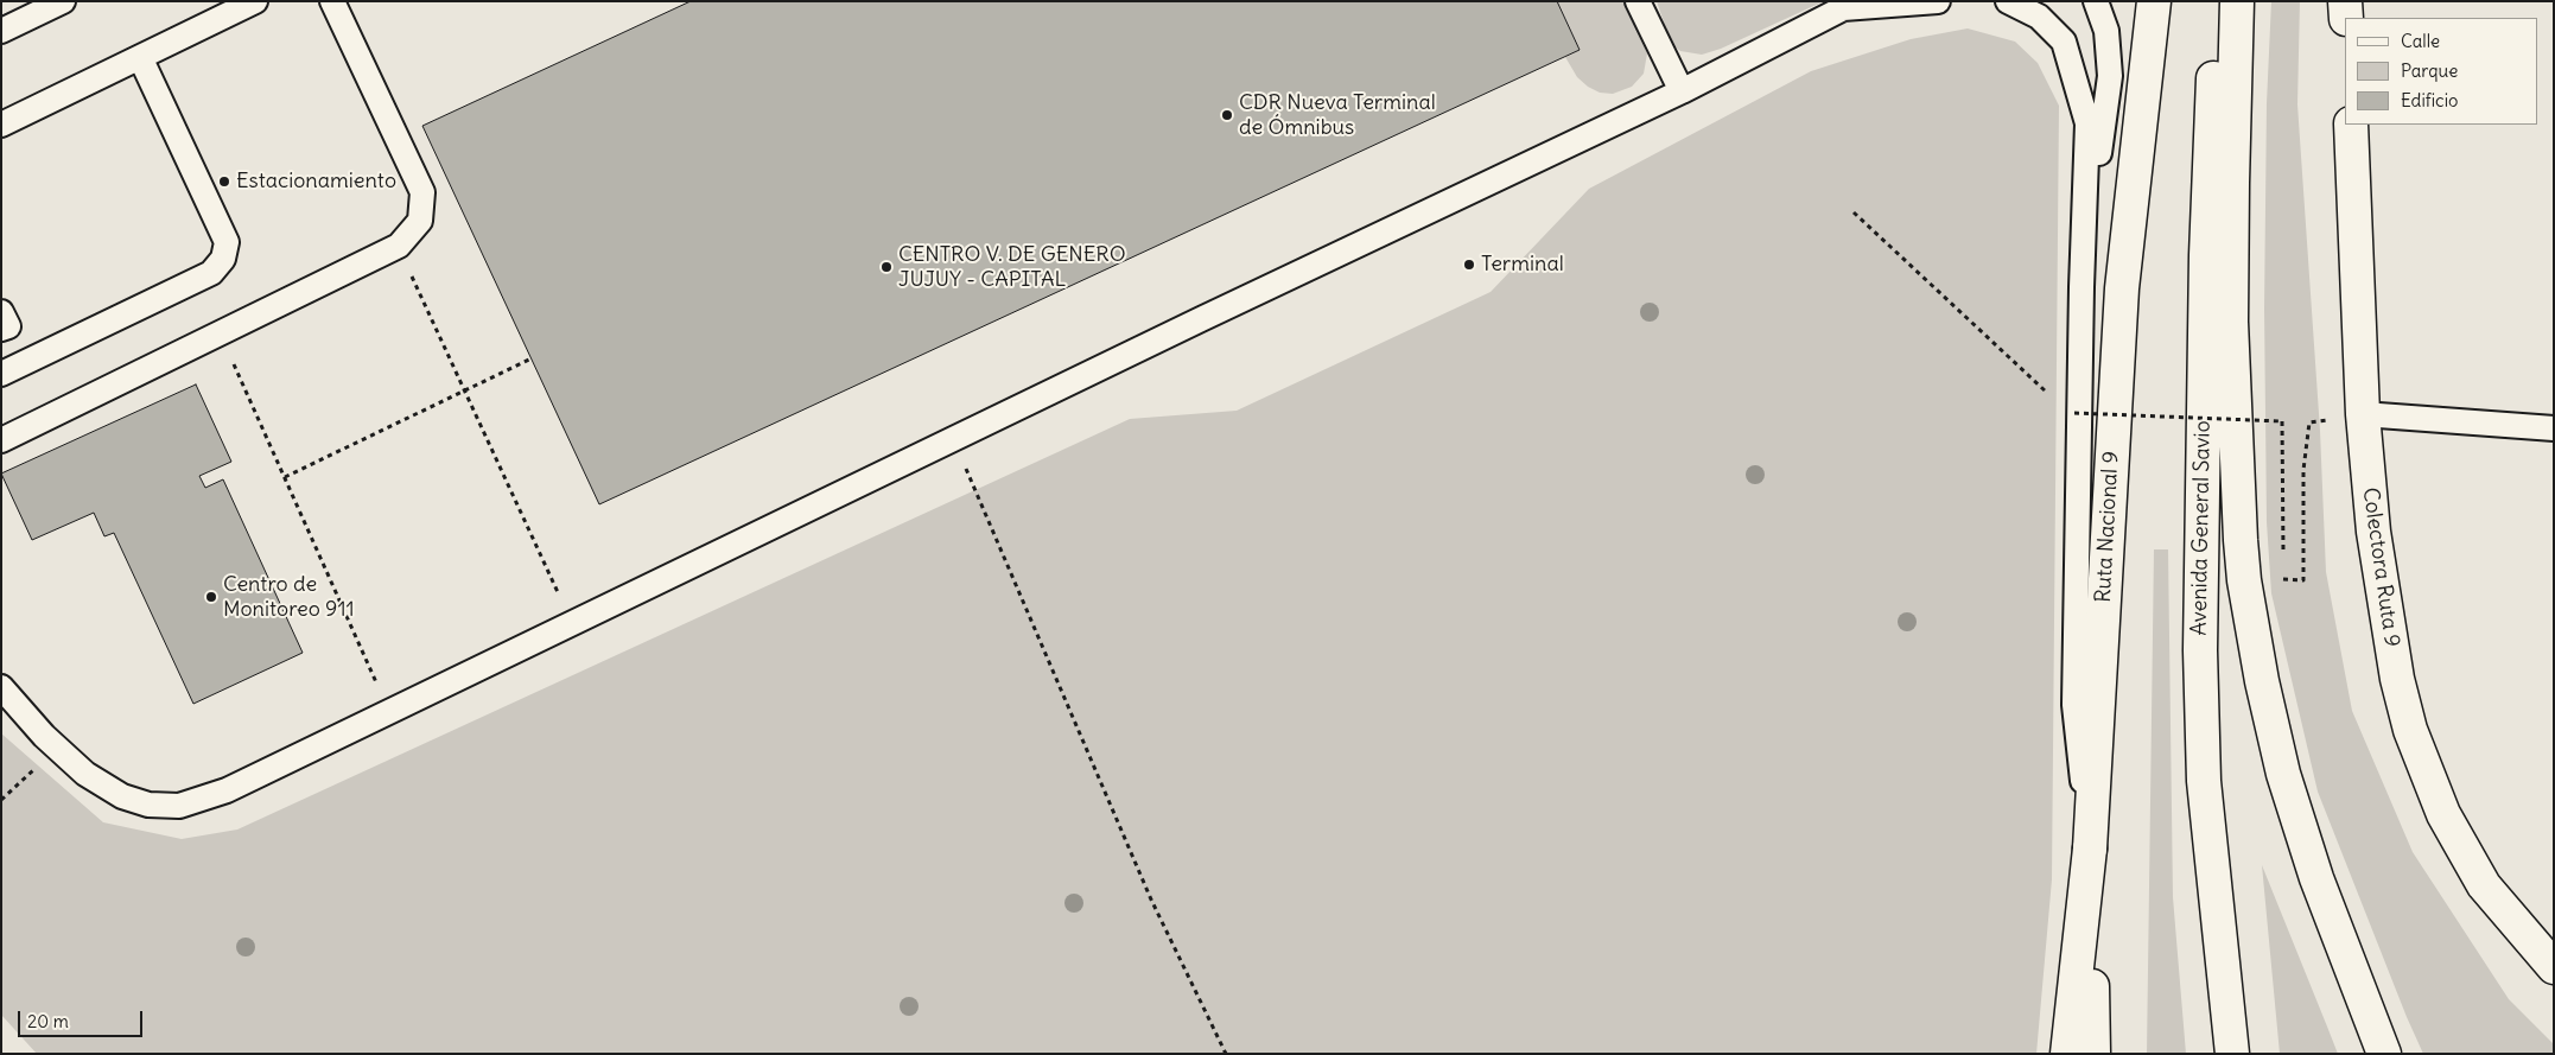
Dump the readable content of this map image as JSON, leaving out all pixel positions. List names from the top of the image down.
{
  "streets": {
    "main road": ["Ruta Nacional 9", "Avenida General Savio", "Colectora Ruta 9"]
  },
  "places": [
    "CDR Nueva Terminal de Ómnibus",
    "Estacionamiento",
    "Terminal",
    "CENTRO V. DE GENERO JUJUY - CAPITAL",
    "Centro de Monitoreo 911"
  ],
  "legend": ["Calle", "Parque", "Edificio"],
  "scale_bar": "20 m"
}
